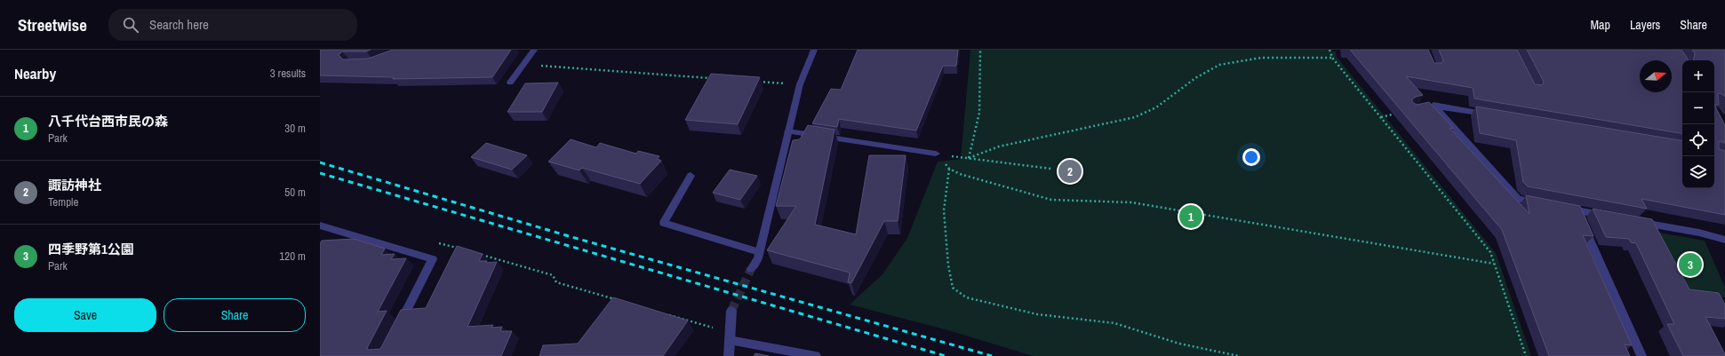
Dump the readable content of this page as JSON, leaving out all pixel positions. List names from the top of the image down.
{
  "north": "right",
  "page": {
    "header": "Streetwise",
    "search": "Search here",
    "nav": ["Map", "Layers", "Share"],
    "heading": ["Nearby", "3 results"],
    "map_buttons": ["+", "−"],
    "list": [
      {
        "mark": "1",
        "name": "八千代台西市民の森",
        "note": "Park",
        "value": "30 m"
      },
      {
        "mark": "2",
        "name": "諏訪神社",
        "note": "Temple",
        "value": "50 m"
      },
      {
        "mark": "3",
        "name": "四季野第1公園",
        "note": "Park",
        "value": "120 m"
      }
    ],
    "pins": ["2", "1", "3"],
    "buttons": ["Save", "Share"]
  }
}
